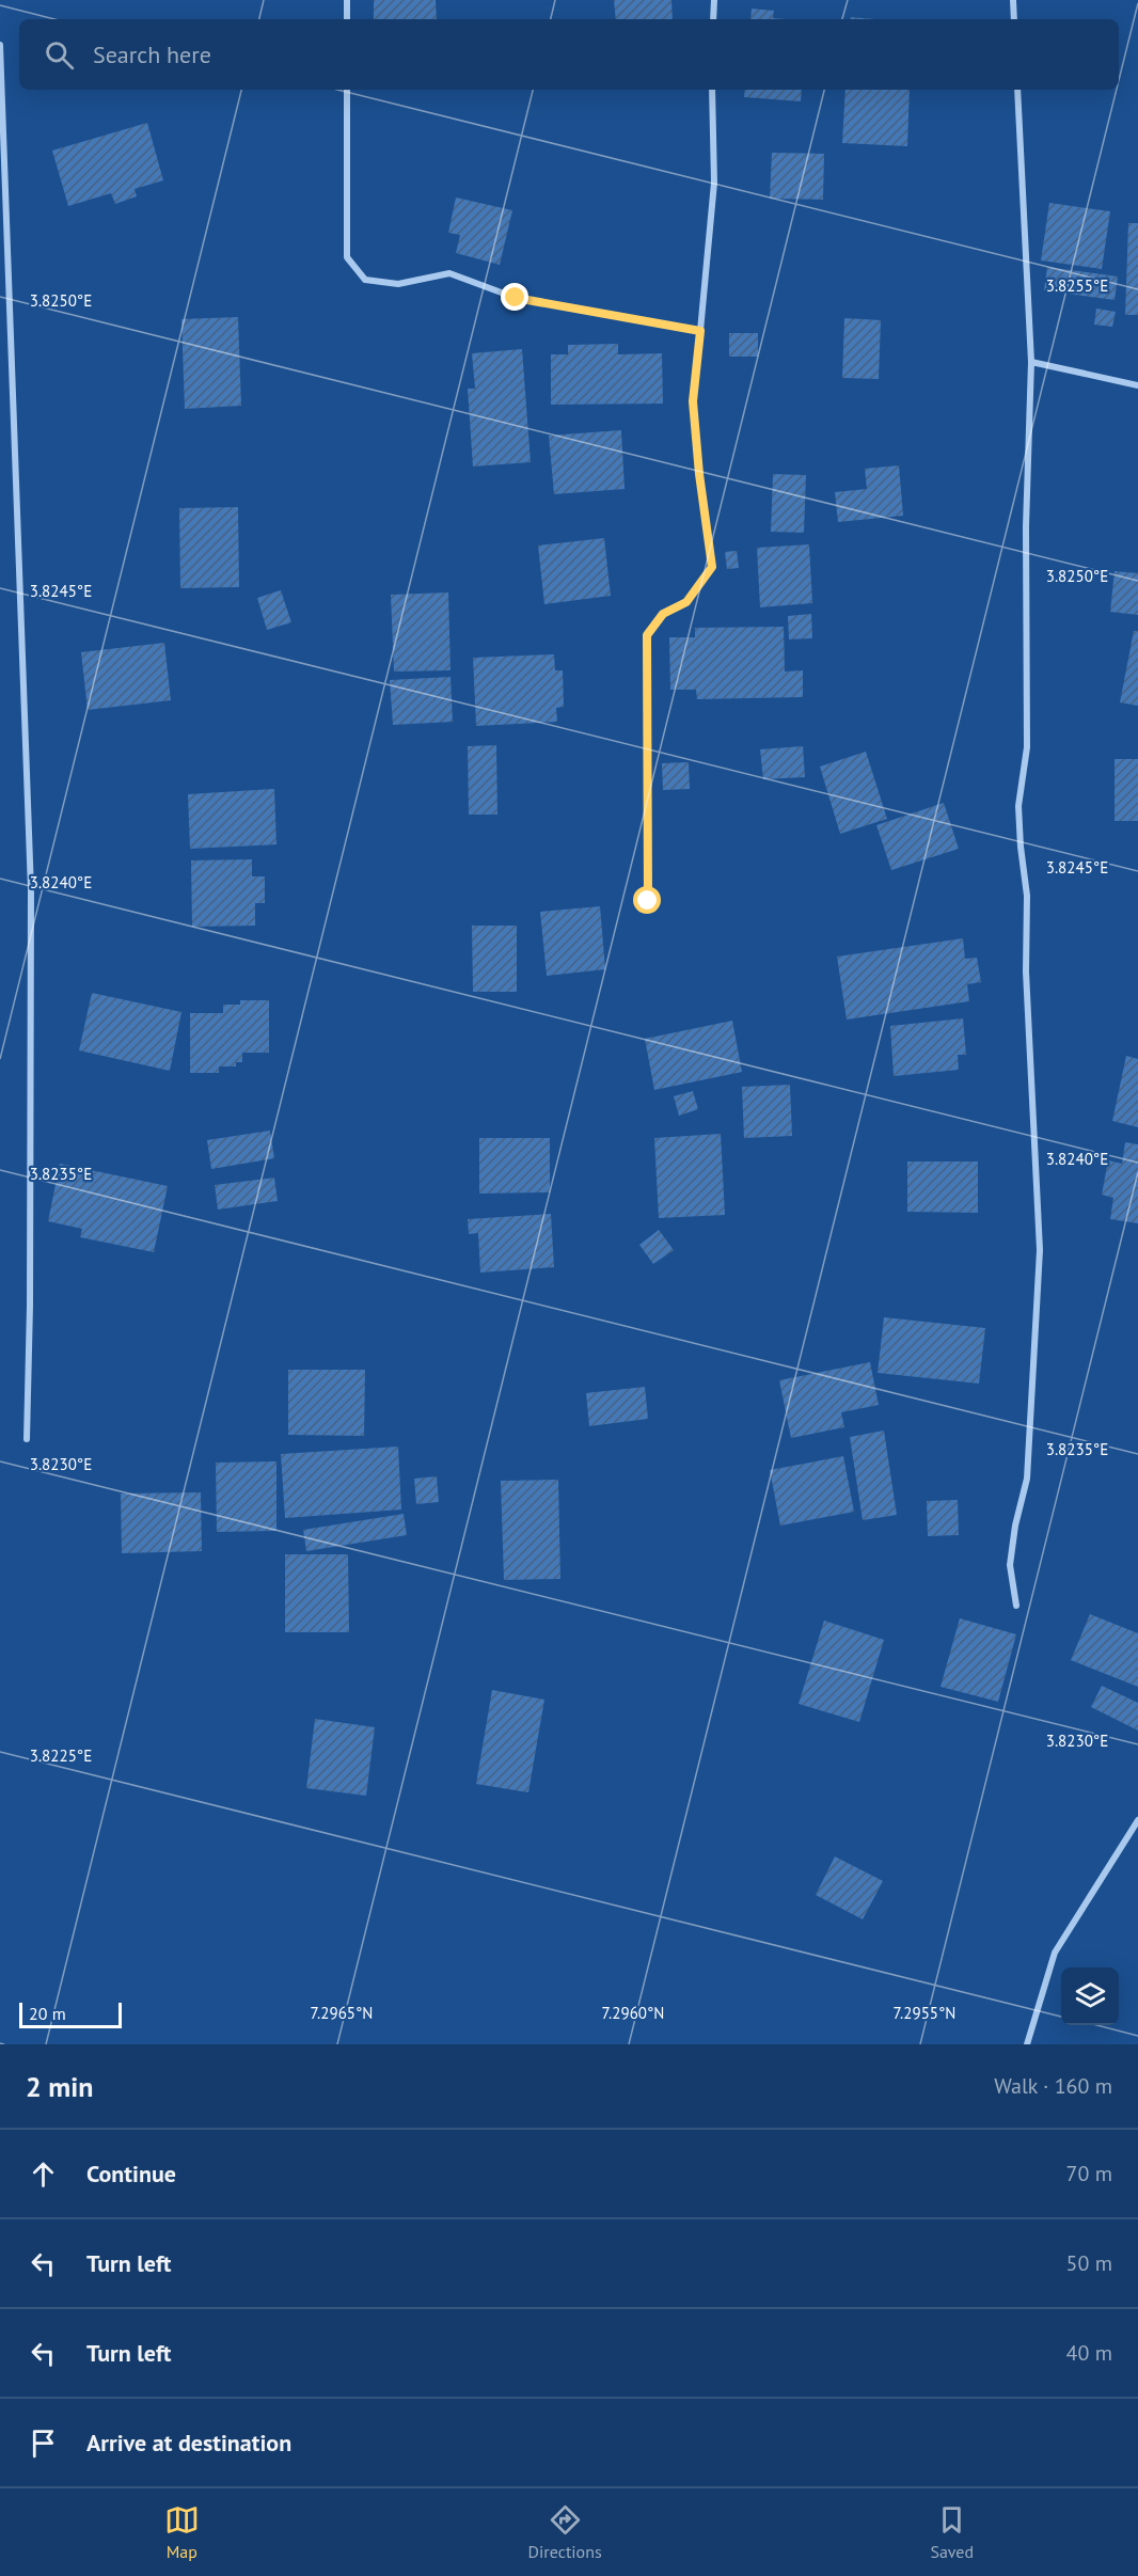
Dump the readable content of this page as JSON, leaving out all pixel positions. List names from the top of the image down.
{
  "scale_bar": "20 m",
  "page": {
    "search": "Search here",
    "scale": "20 m",
    "heading": ["2 min", "Walk · 160 m"],
    "list": [
      ["Continue", "70 m"],
      ["Turn left", "50 m"],
      ["Turn left", "40 m"],
      "Arrive at destination"
    ],
    "nav": ["Map", "Directions", "Saved"]
  },
  "coordinates": [
    "3.8255°E",
    "3.8250°E",
    "3.8245°E",
    "3.8240°E",
    "3.8235°E",
    "3.8230°E",
    "3.8225°E",
    "7.2965°N",
    "7.2960°N",
    "7.2955°N"
  ]
}
